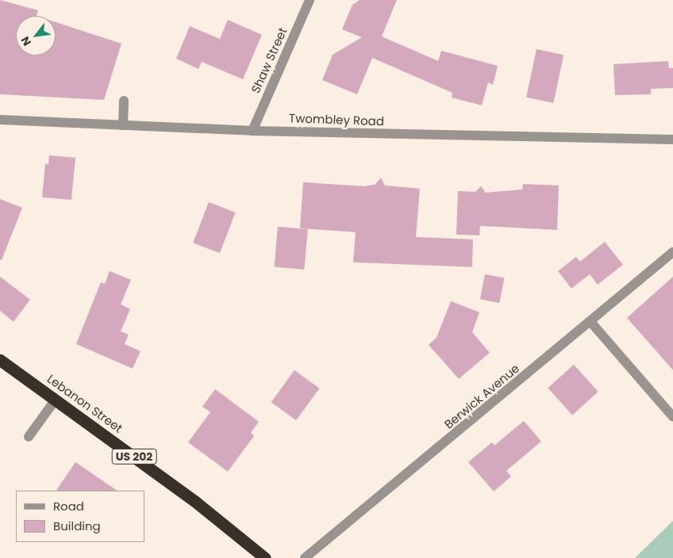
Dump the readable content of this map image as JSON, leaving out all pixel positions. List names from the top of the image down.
{
  "streets": {
    "highway": ["Lebanon Street", "US 202"],
    "street": ["Shaw Street", "Twombley Road", "Berwick Avenue"]
  },
  "crossings": [
    ["Shaw Street", "Twombley Road"]
  ],
  "legend": ["Road", "Building"],
  "north": "bottom left"
}
